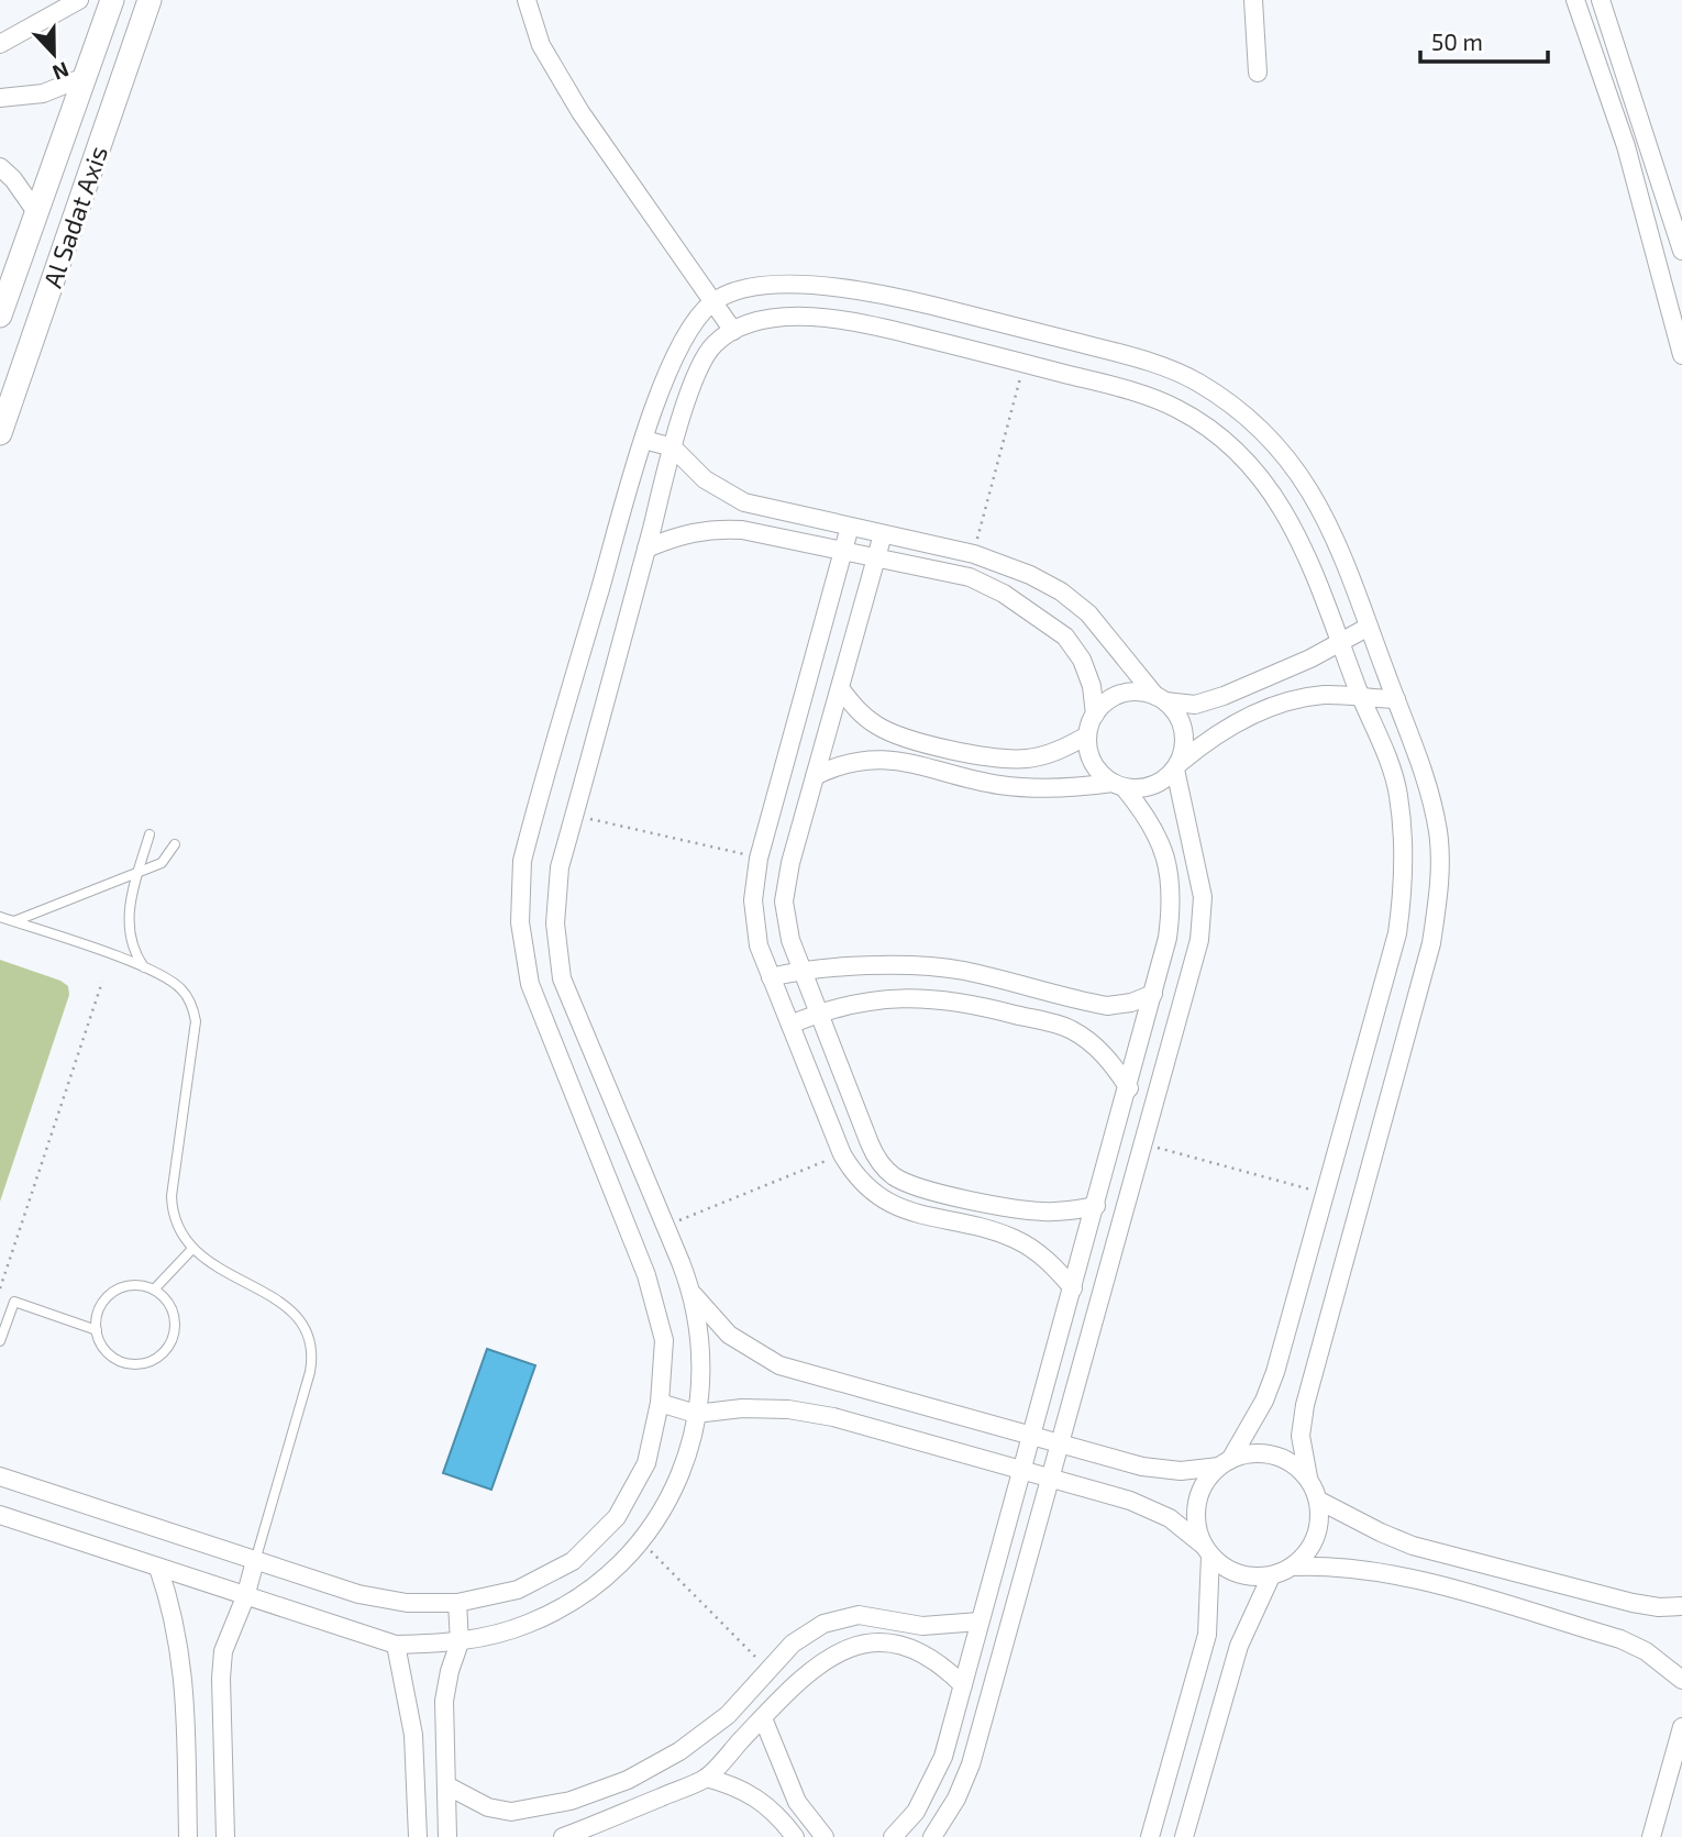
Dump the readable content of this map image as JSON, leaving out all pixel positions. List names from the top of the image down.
{
  "streets": {
    "street": ["Al Sadat Axis"]
  },
  "scale_bar": "50 m",
  "north": "bottom"
}
